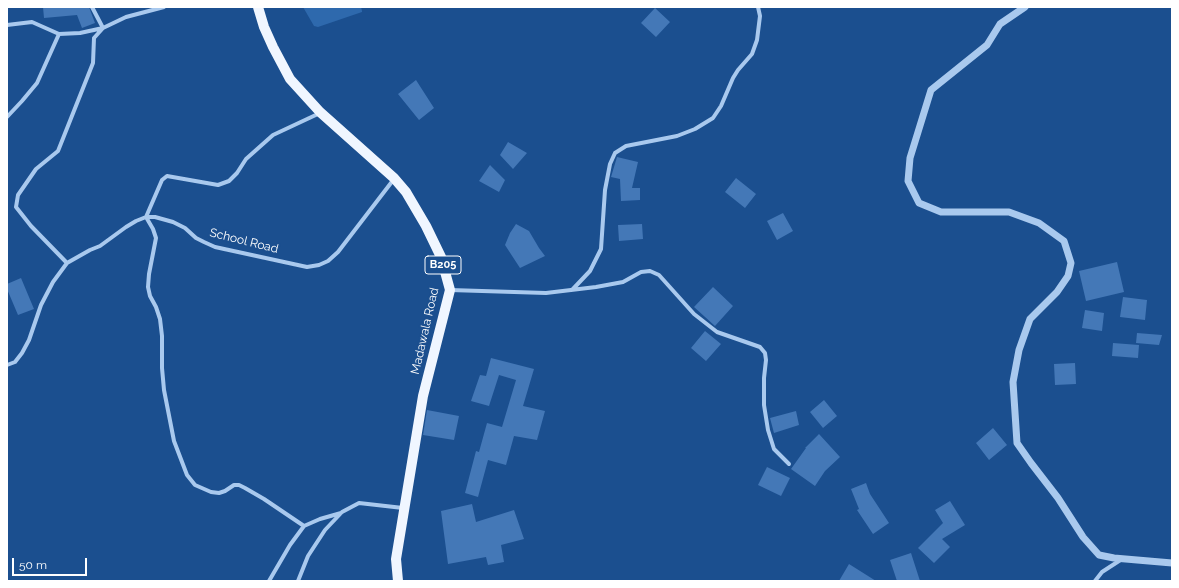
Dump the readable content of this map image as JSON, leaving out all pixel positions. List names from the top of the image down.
{
  "streets": {
    "main road": ["B205", "Madawala Road"],
    "street": ["School Road"]
  },
  "crossings": [
    ["School Road", "Madawala Road"]
  ],
  "scale_bar": "50 m"
}
